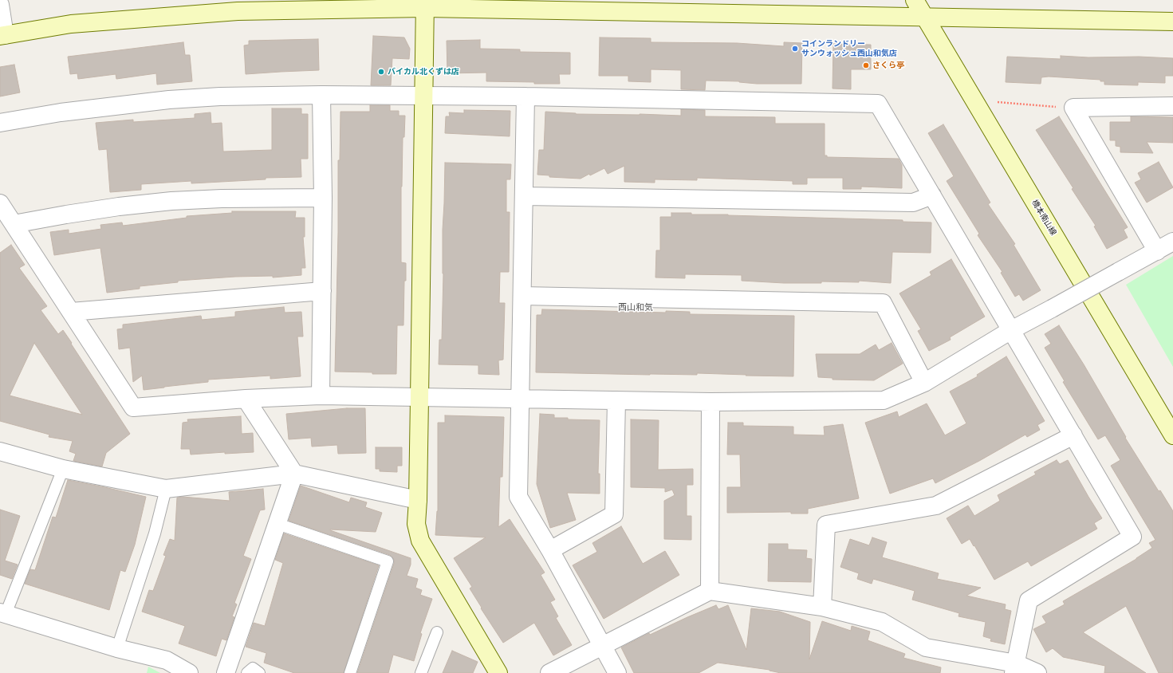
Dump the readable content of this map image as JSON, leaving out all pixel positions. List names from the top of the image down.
{
  "streets": {
    "street": ["橋本南山線"]
  },
  "districts": ["西山和気"],
  "places": ["コインランドリー サンウォッシュ西山和気店", "さくら亭", "バイカル北くずは店"]
}
